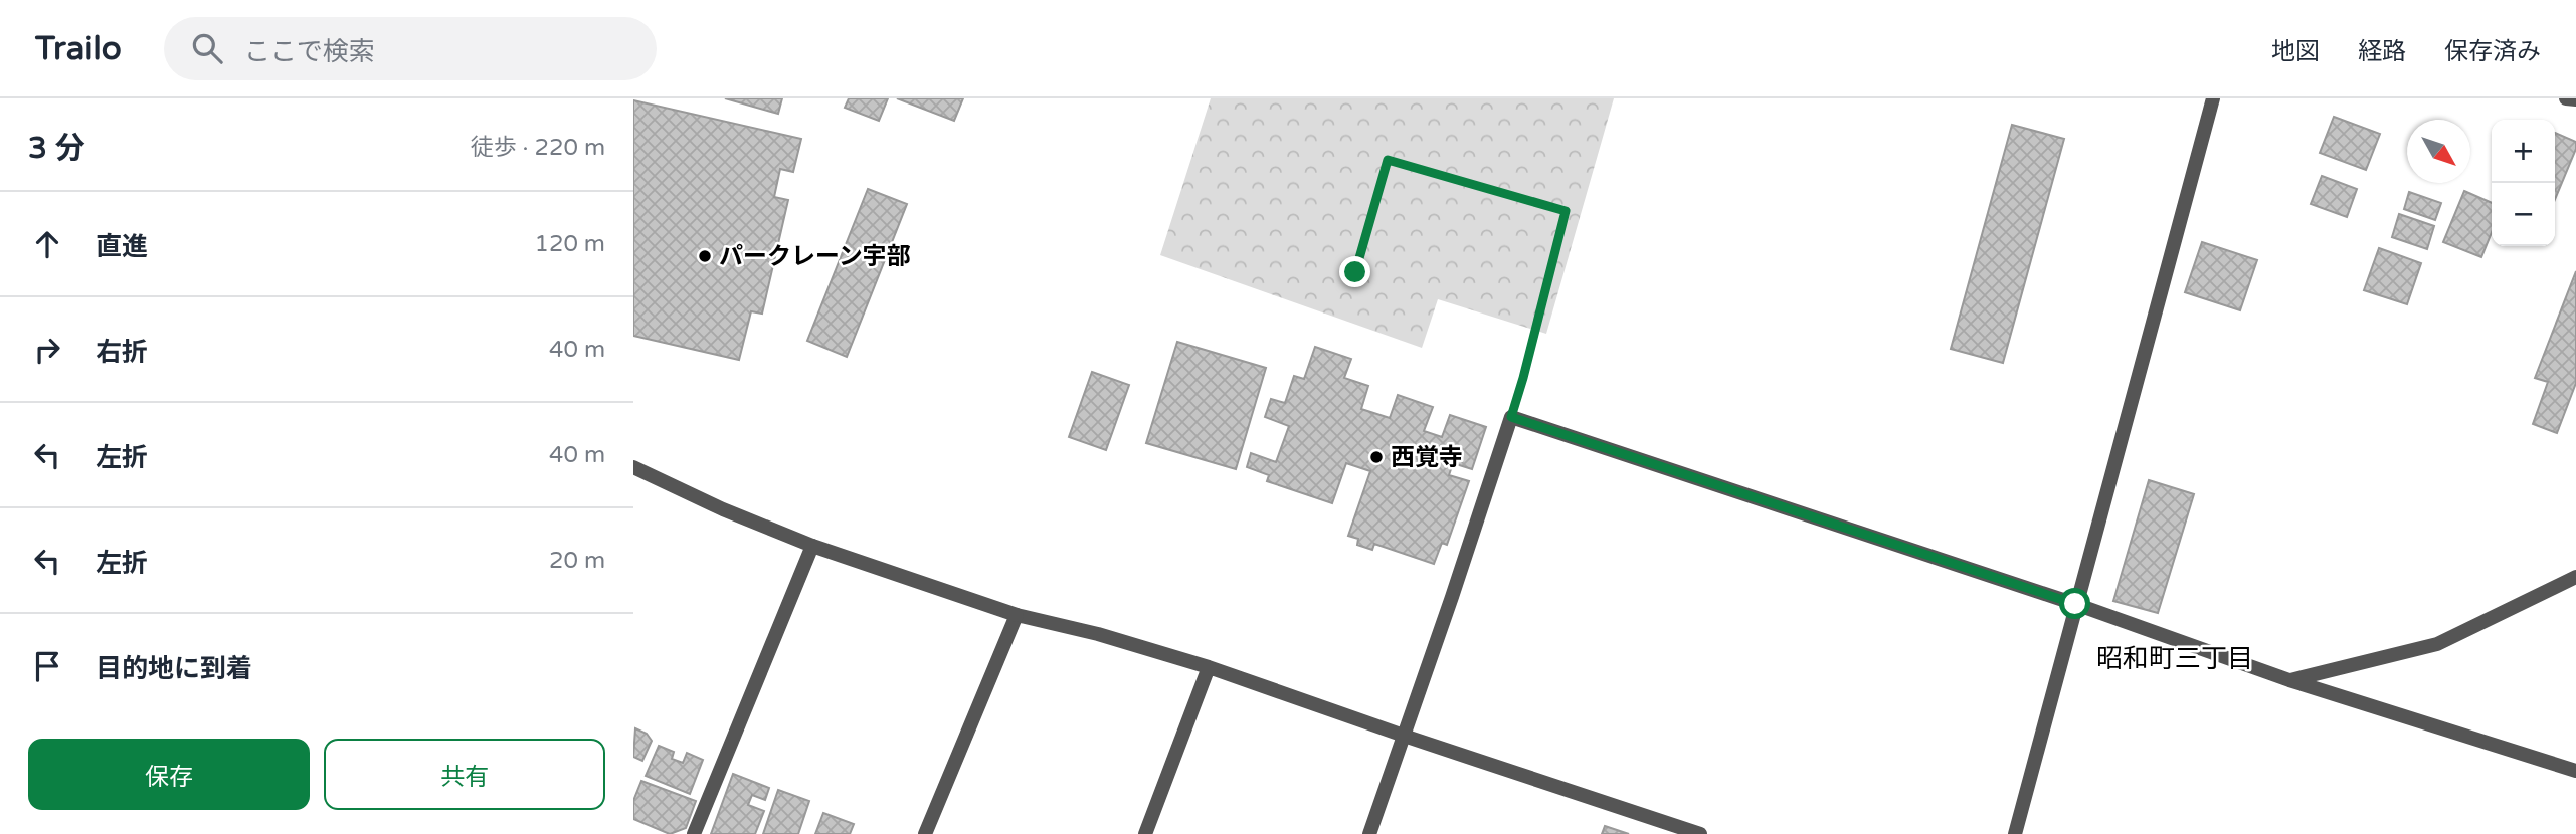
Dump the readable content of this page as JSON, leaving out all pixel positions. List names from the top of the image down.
{
  "districts": ["昭和町三丁目"],
  "places": ["パークレーン宇部", "西覚寺"],
  "north": "bottom right",
  "page": {
    "header": "Trailo",
    "search": "ここで検索",
    "nav": ["地図", "経路", "保存済み"],
    "heading": ["3 分", "徒歩 · 220 m"],
    "map_buttons": ["+", "−"],
    "list": [
      ["直進", "120 m"],
      ["右折", "40 m"],
      ["左折", "40 m"],
      ["左折", "20 m"],
      "目的地に到着"
    ],
    "buttons": ["保存", "共有"]
  }
}
